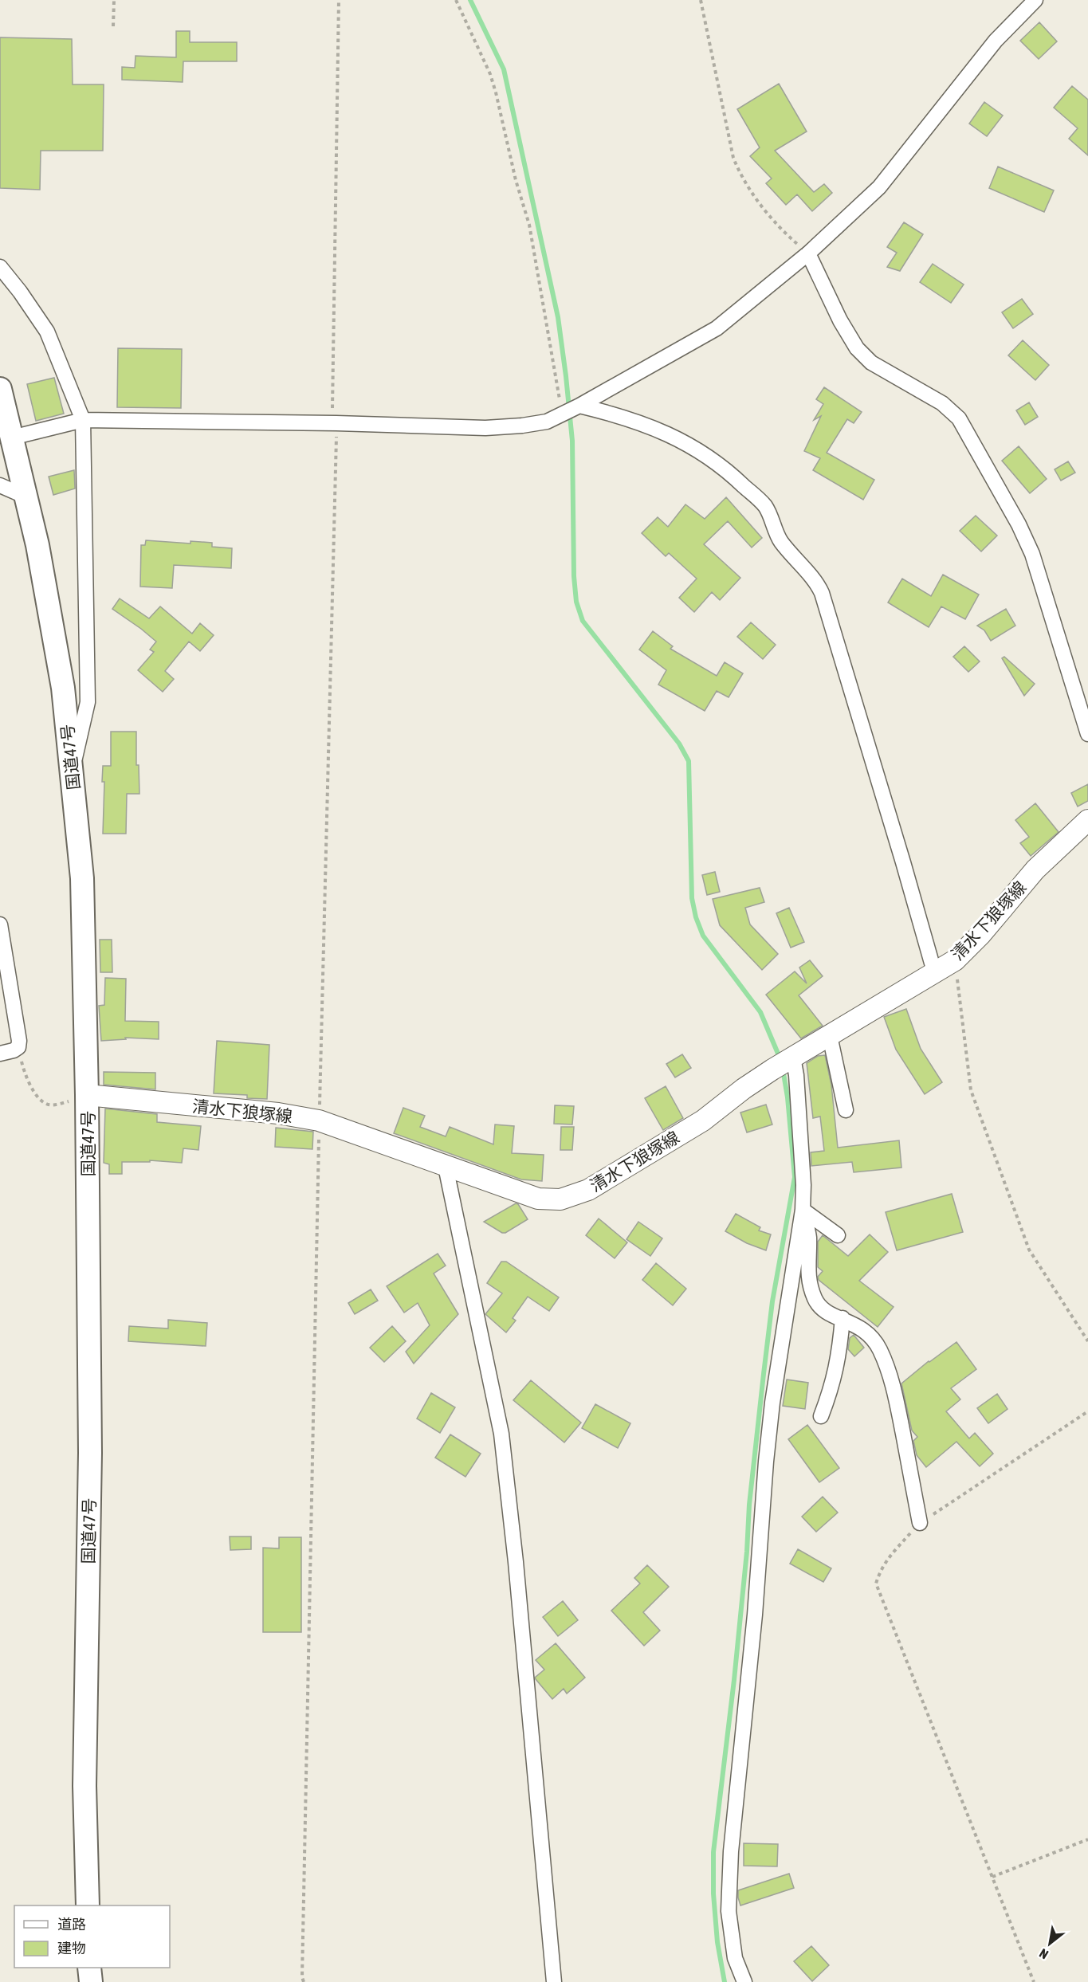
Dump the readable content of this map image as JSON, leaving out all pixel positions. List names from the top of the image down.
{
  "streets": {
    "highway": ["国道47号"],
    "main road": ["清水下狼塚線"]
  },
  "crossings": [
    ["国道47号", "清水下狼塚線"]
  ],
  "legend": ["道路", "建物"],
  "north": "bottom left"
}
